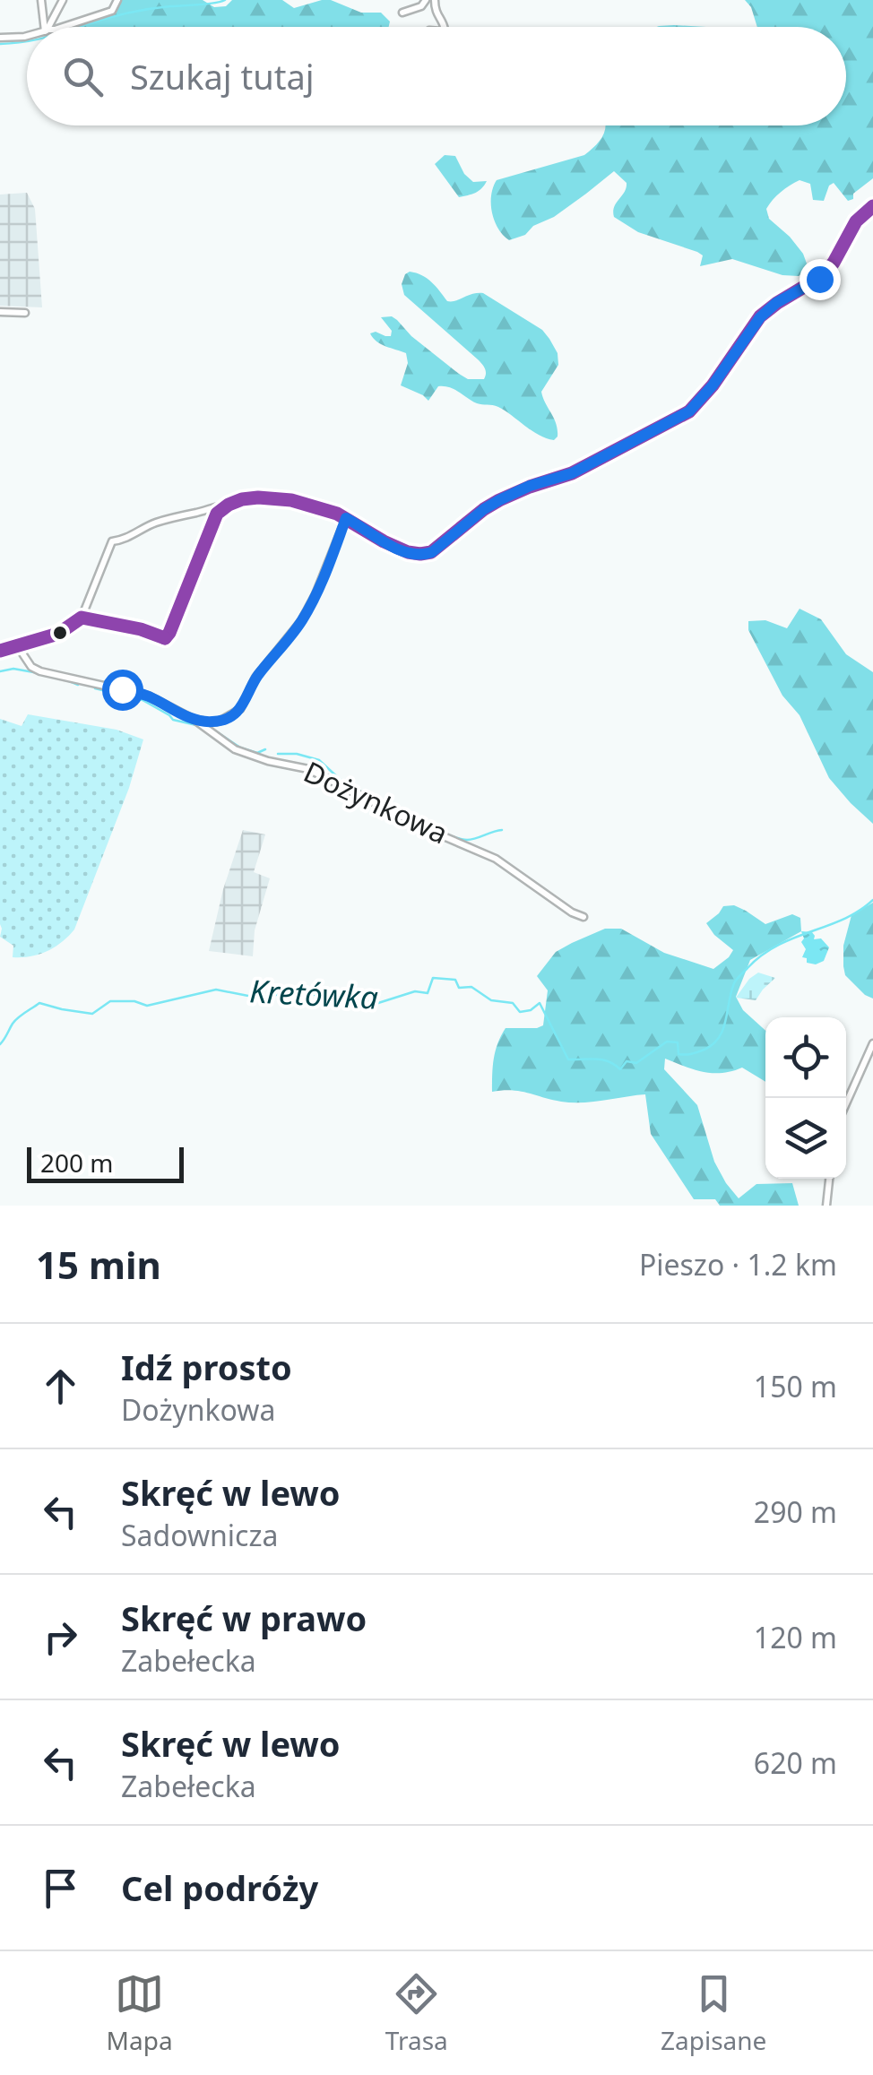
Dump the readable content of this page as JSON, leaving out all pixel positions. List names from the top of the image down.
{
  "streets": {
    "street": ["Dożynkowa"]
  },
  "water": ["Kretówka"],
  "scale_bar": "200 m",
  "page": {
    "search": "Szukaj tutaj",
    "scale": "200 m",
    "heading": ["15 min", "Pieszo · 1.2 km"],
    "list": [
      ["Idź prosto", "Dożynkowa", "150 m"],
      ["Skręć w lewo", "Sadownicza", "290 m"],
      ["Skręć w prawo", "Zabełecka", "120 m"],
      ["Skręć w lewo", "Zabełecka", "620 m"],
      "Cel podróży"
    ],
    "nav": ["Mapa", "Trasa", "Zapisane"]
  }
}
